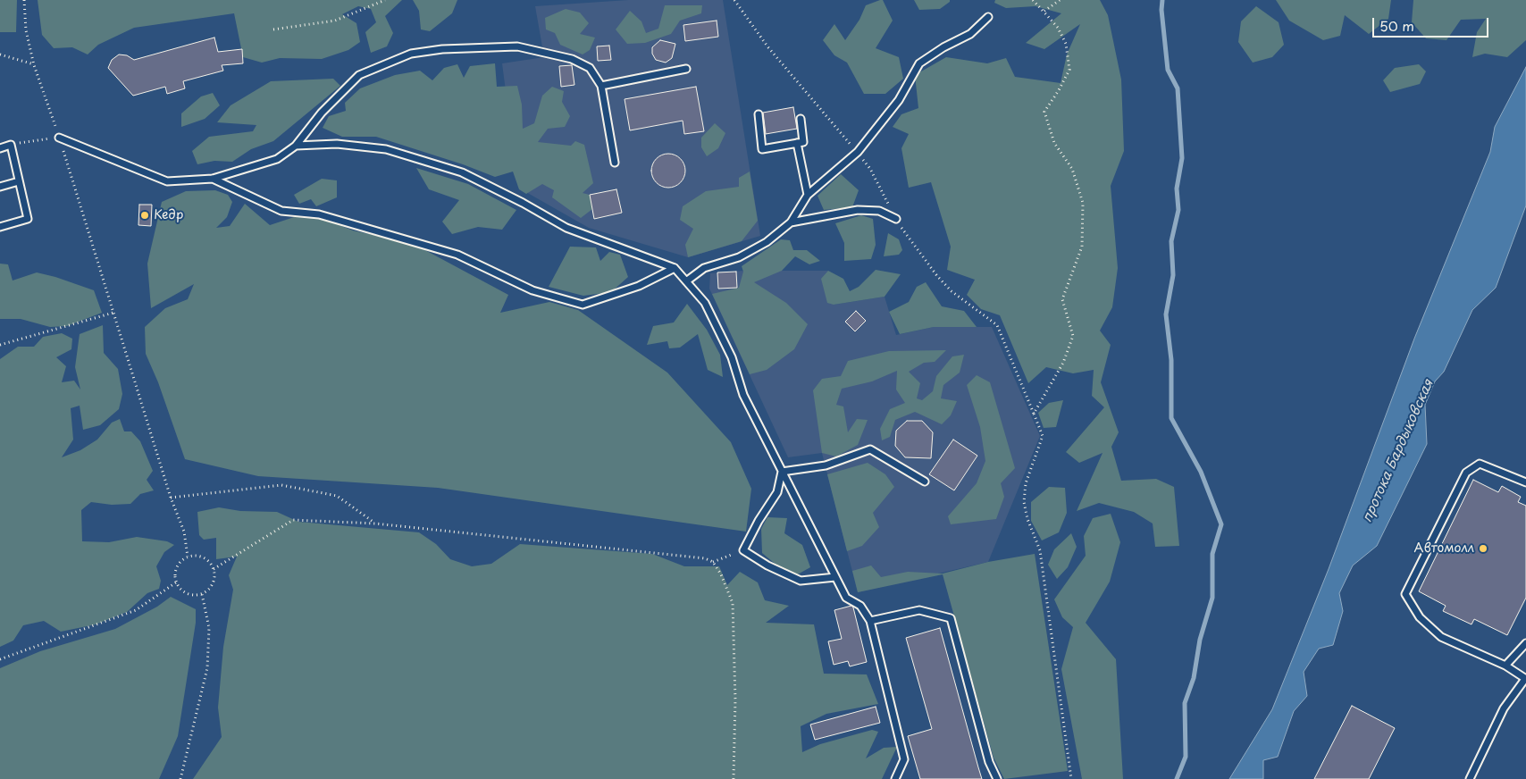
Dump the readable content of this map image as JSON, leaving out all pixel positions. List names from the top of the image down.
{
  "water": ["протока Бардыковская"],
  "places": ["Кедр", "Автомолл"],
  "scale_bar": "50 m"
}
